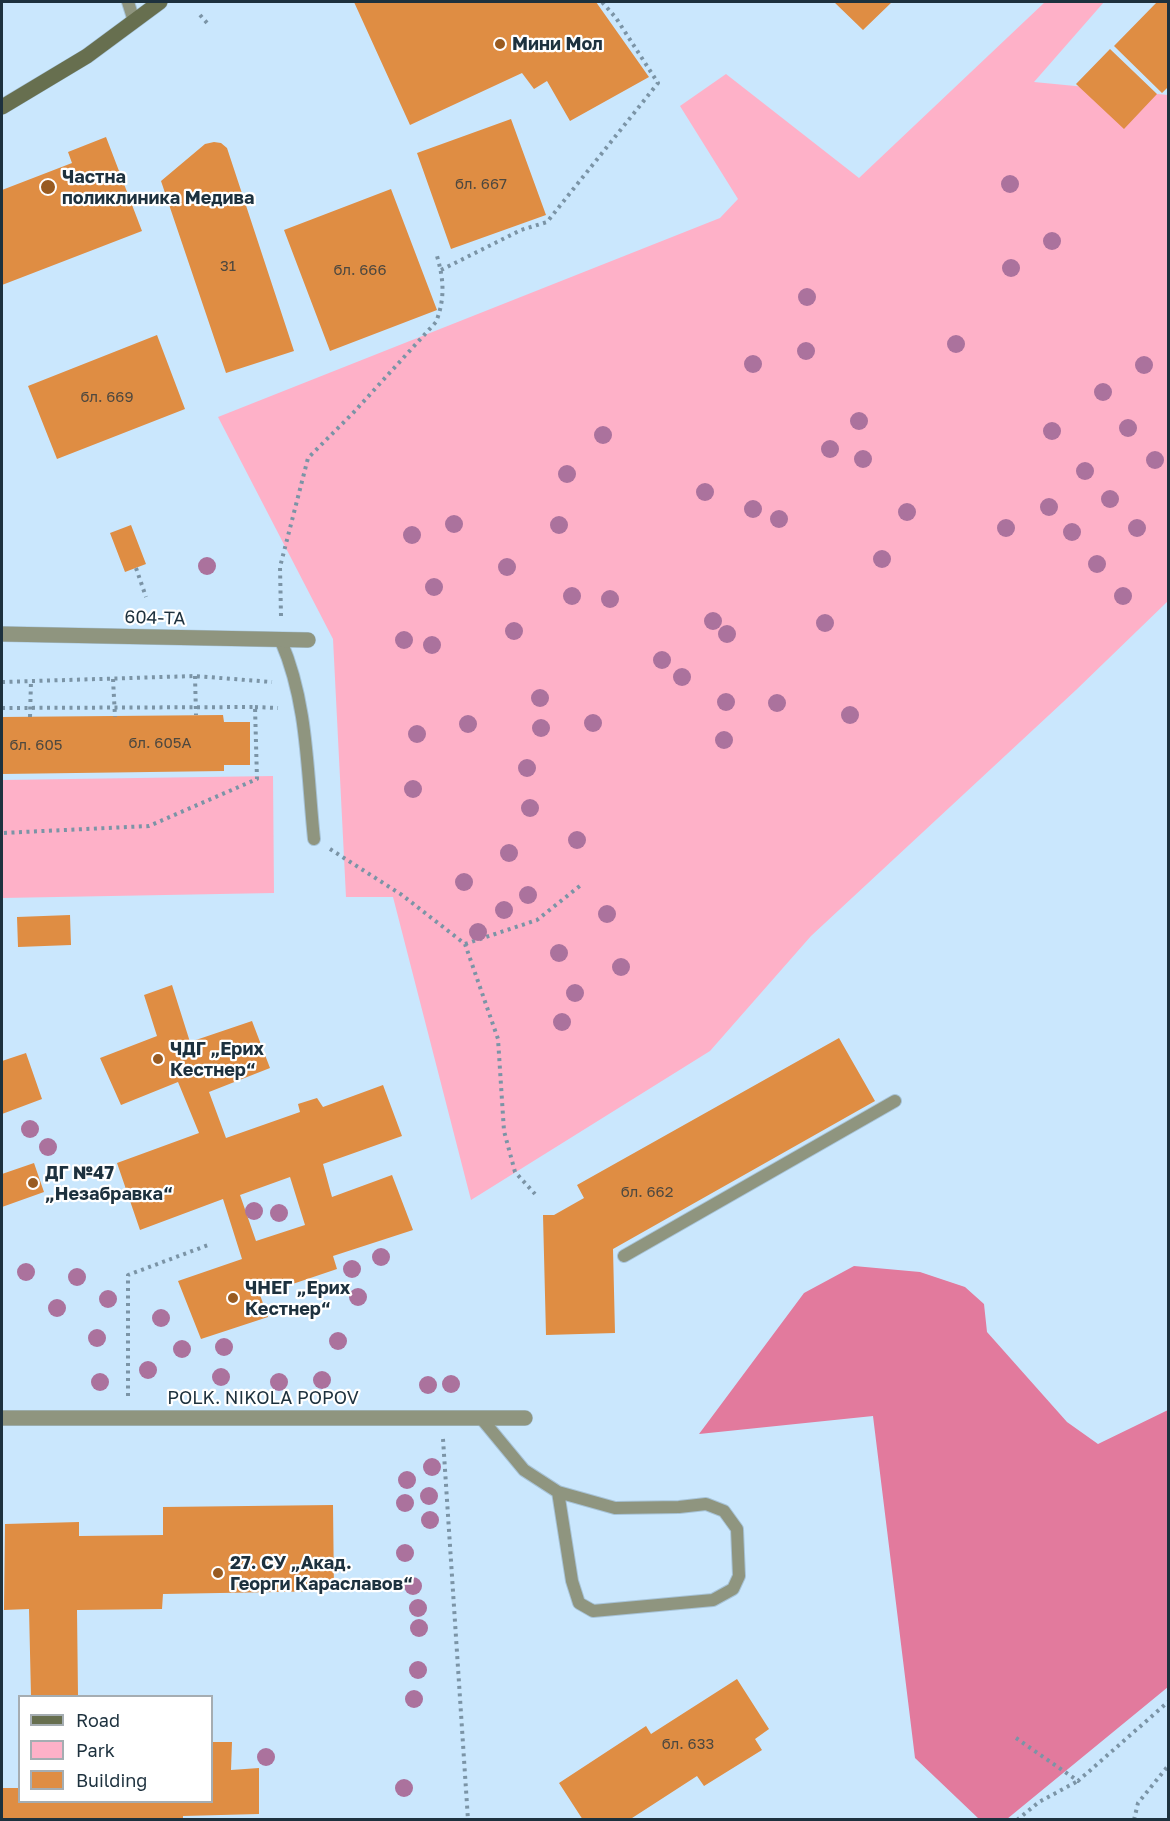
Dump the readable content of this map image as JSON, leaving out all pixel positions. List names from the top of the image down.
{
  "streets": {
    "street": ["604-ТА", "POLK. NIKOLA POPOV"]
  },
  "places": [
    "Мини Мол",
    "Частна поликлиника Медива",
    "ЧДГ „Ерих Кестнер“",
    "ДГ №47 „Незабравка“",
    "ЧНЕГ „Ерих Кестнер“",
    "27. СУ „Акад. Георги Караславов“"
  ],
  "house_numbers": [
    "бл. 667",
    "31",
    "бл. 666",
    "бл. 669",
    "бл. 605А",
    "бл. 605",
    "бл. 662",
    "бл. 633"
  ],
  "legend": ["Road", "Park", "Building"]
}
